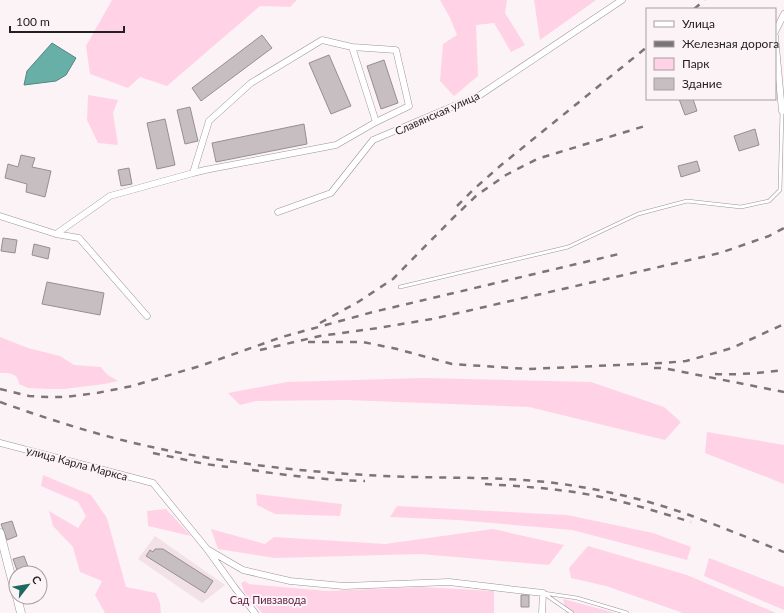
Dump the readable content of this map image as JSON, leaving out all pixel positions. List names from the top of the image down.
{
  "streets": {
    "street": ["Славянская улица", "улица Карла Маркса"]
  },
  "parks": ["Сад Пивзавода"],
  "legend": [
    "Улица",
    "Железная дорога",
    "Парк",
    "Здание"
  ],
  "scale_bar": "100 m",
  "north": "top right"
}
